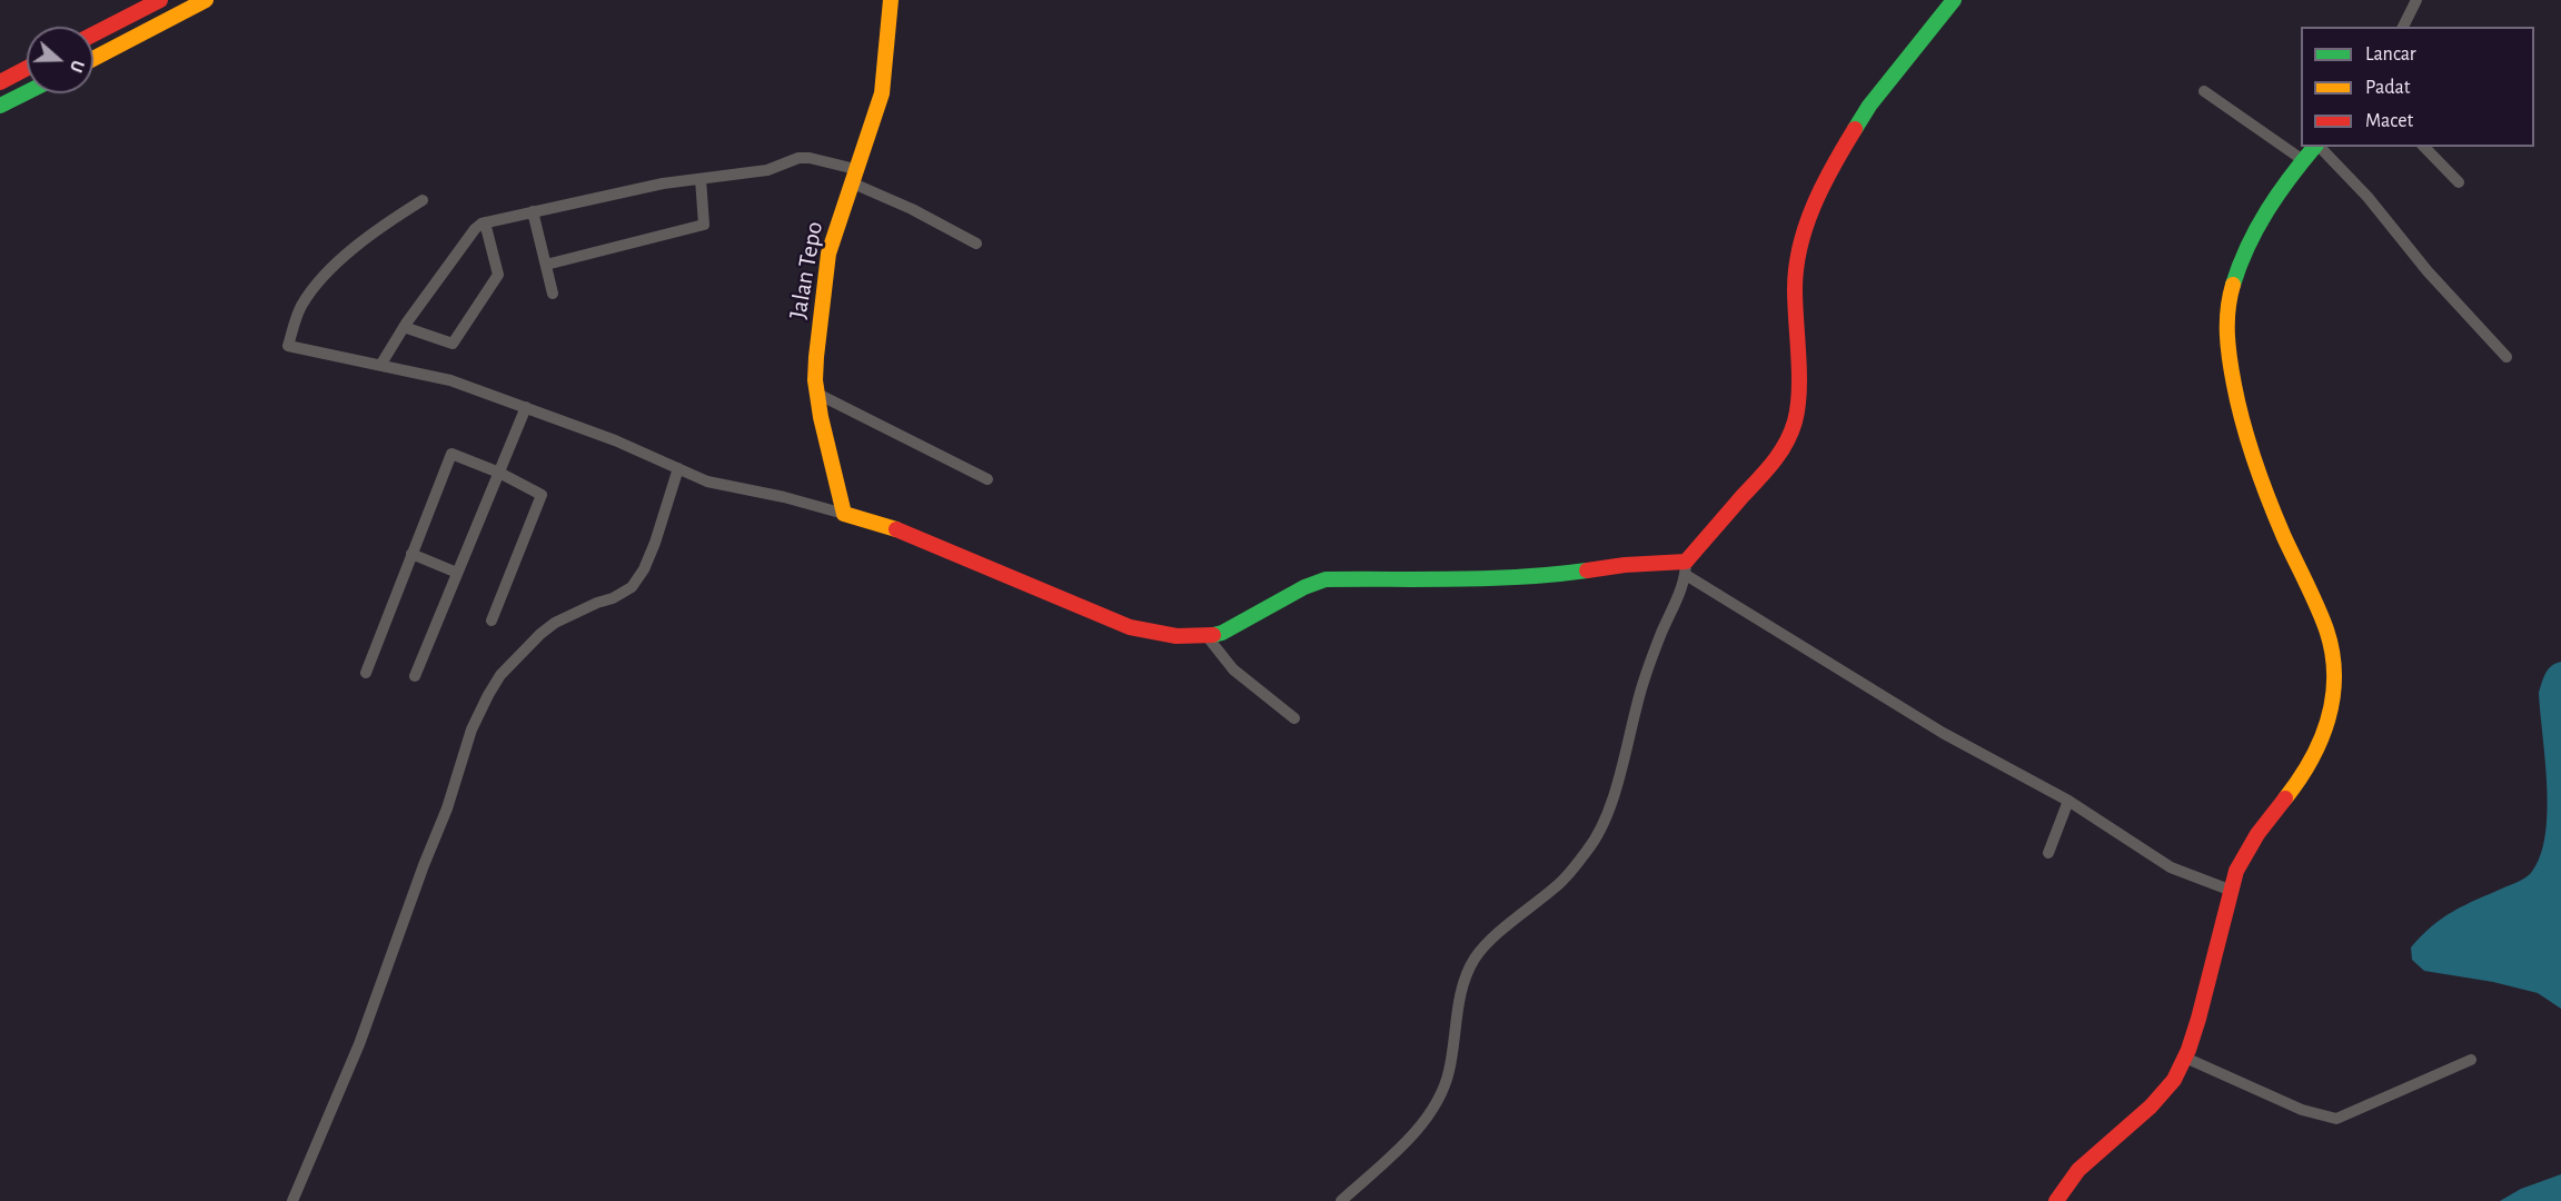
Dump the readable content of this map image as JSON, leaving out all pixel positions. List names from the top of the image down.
{
  "streets": {
    "main road": ["Jalan Tepo"]
  },
  "legend": ["Lancar", "Padat", "Macet"],
  "north": "right"
}
